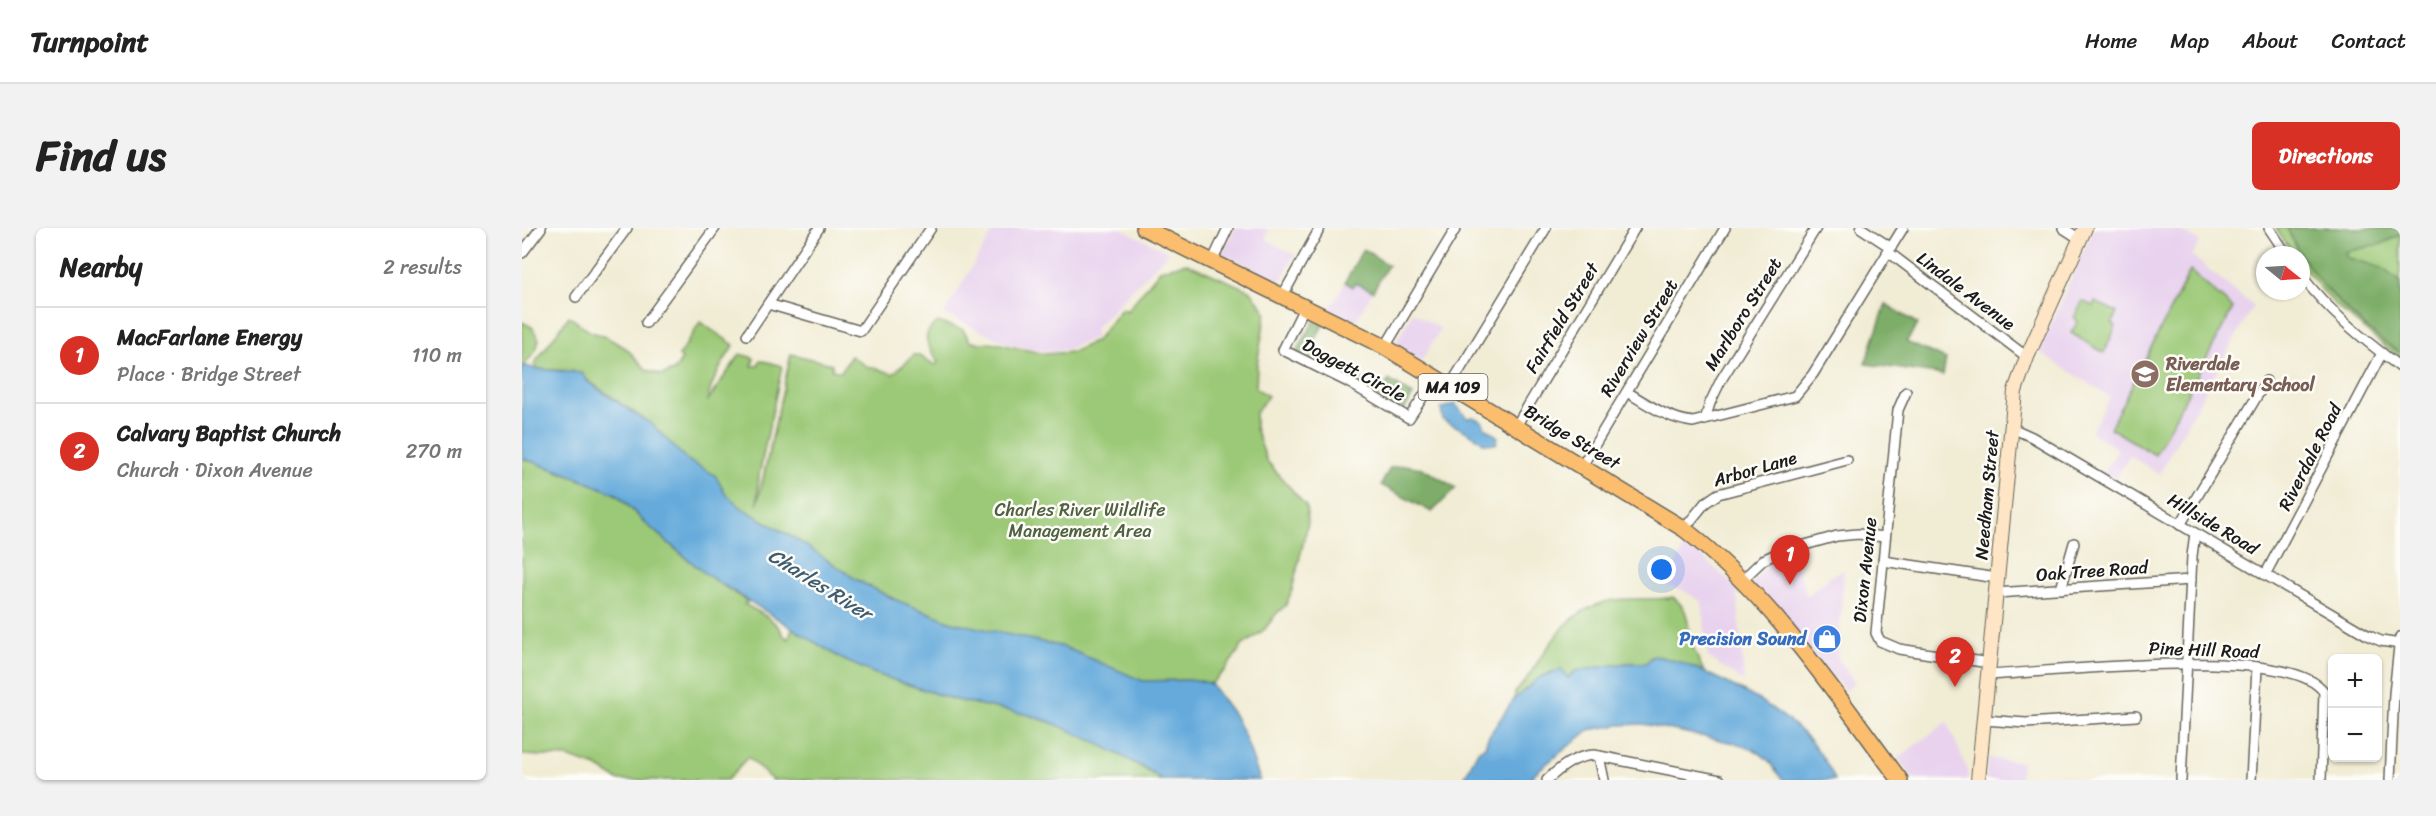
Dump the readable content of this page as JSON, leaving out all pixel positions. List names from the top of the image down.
{
  "streets": {
    "main road": ["MA 109", "Bridge Street", "Needham Street"],
    "street": [
      "Lindale Avenue",
      "Marlboro Street",
      "Fairfield Street",
      "Riverview Street",
      "Doggett Circle",
      "Riverdale Road",
      "Arbor Lane",
      "Hillside Road",
      "Dixon Avenue",
      "Oak Tree Road",
      "Pine Hill Road"
    ]
  },
  "crossings": [
    ["Lindale Avenue", "Needham Street"],
    ["Fairfield Street", "Bridge Street"],
    ["Riverview Street", "Bridge Street"],
    ["Doggett Circle", "Bridge Street"],
    ["Bridge Street", "Arbor Lane"],
    ["Riverdale Road", "Hillside Road"],
    ["Needham Street", "Hillside Road"],
    ["Needham Street", "Dixon Avenue"],
    ["Needham Street", "Oak Tree Road"],
    ["Needham Street", "Pine Hill Road"],
    ["Dixon Avenue", "Pine Hill Road"]
  ],
  "water": ["Charles River"],
  "parks": ["Charles River Wildlife Management Area"],
  "places": {
    "school or university": ["Riverdale Elementary School"],
    "shop": ["Precision Sound"]
  },
  "north": "right",
  "page": {
    "header": "Turnpoint",
    "nav": [
      "Home",
      "Map",
      "About",
      "Contact"
    ],
    "title": "Find us",
    "buttons": "Directions",
    "heading": ["Nearby", "2 results"],
    "list": [
      {
        "mark": "1",
        "name": "MacFarlane Energy",
        "note": "Place · Bridge Street",
        "value": "110 m"
      },
      {
        "mark": "2",
        "name": "Calvary Baptist Church",
        "note": "Church · Dixon Avenue",
        "value": "270 m"
      }
    ],
    "pins": ["1", "2"],
    "map_buttons": ["+", "−"]
  }
}
